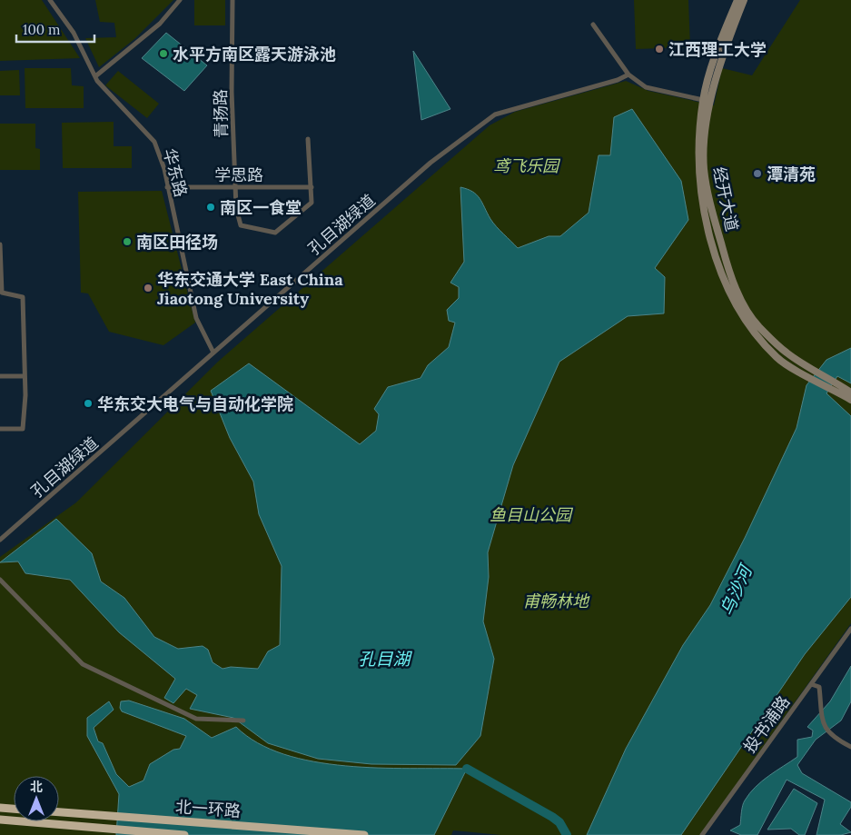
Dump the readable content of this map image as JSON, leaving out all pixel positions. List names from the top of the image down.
{
  "streets": {
    "highway": ["北一环路"],
    "main road": ["经开大道"],
    "street": [
      "青扬路",
      "华东路",
      "学思路",
      "孔目湖绿道",
      "投书浦路"
    ]
  },
  "crossings": [
    ["青扬路", "学思路"],
    ["华东路", "学思路"],
    ["华东路", "孔目湖绿道"]
  ],
  "water": ["乌沙河", "孔目湖"],
  "parks": ["鸢飞乐园", "鱼目山公园", "甫畅林地"],
  "places": [
    "江西理工大学",
    "水平方南区露天游泳池",
    "潭清苑",
    "南区一食堂",
    "南区田径场",
    "华东交通大学 East China Jiaotong University",
    "华东交大电气与自动化学院"
  ],
  "scale_bar": "100 m",
  "north": "top"
}
